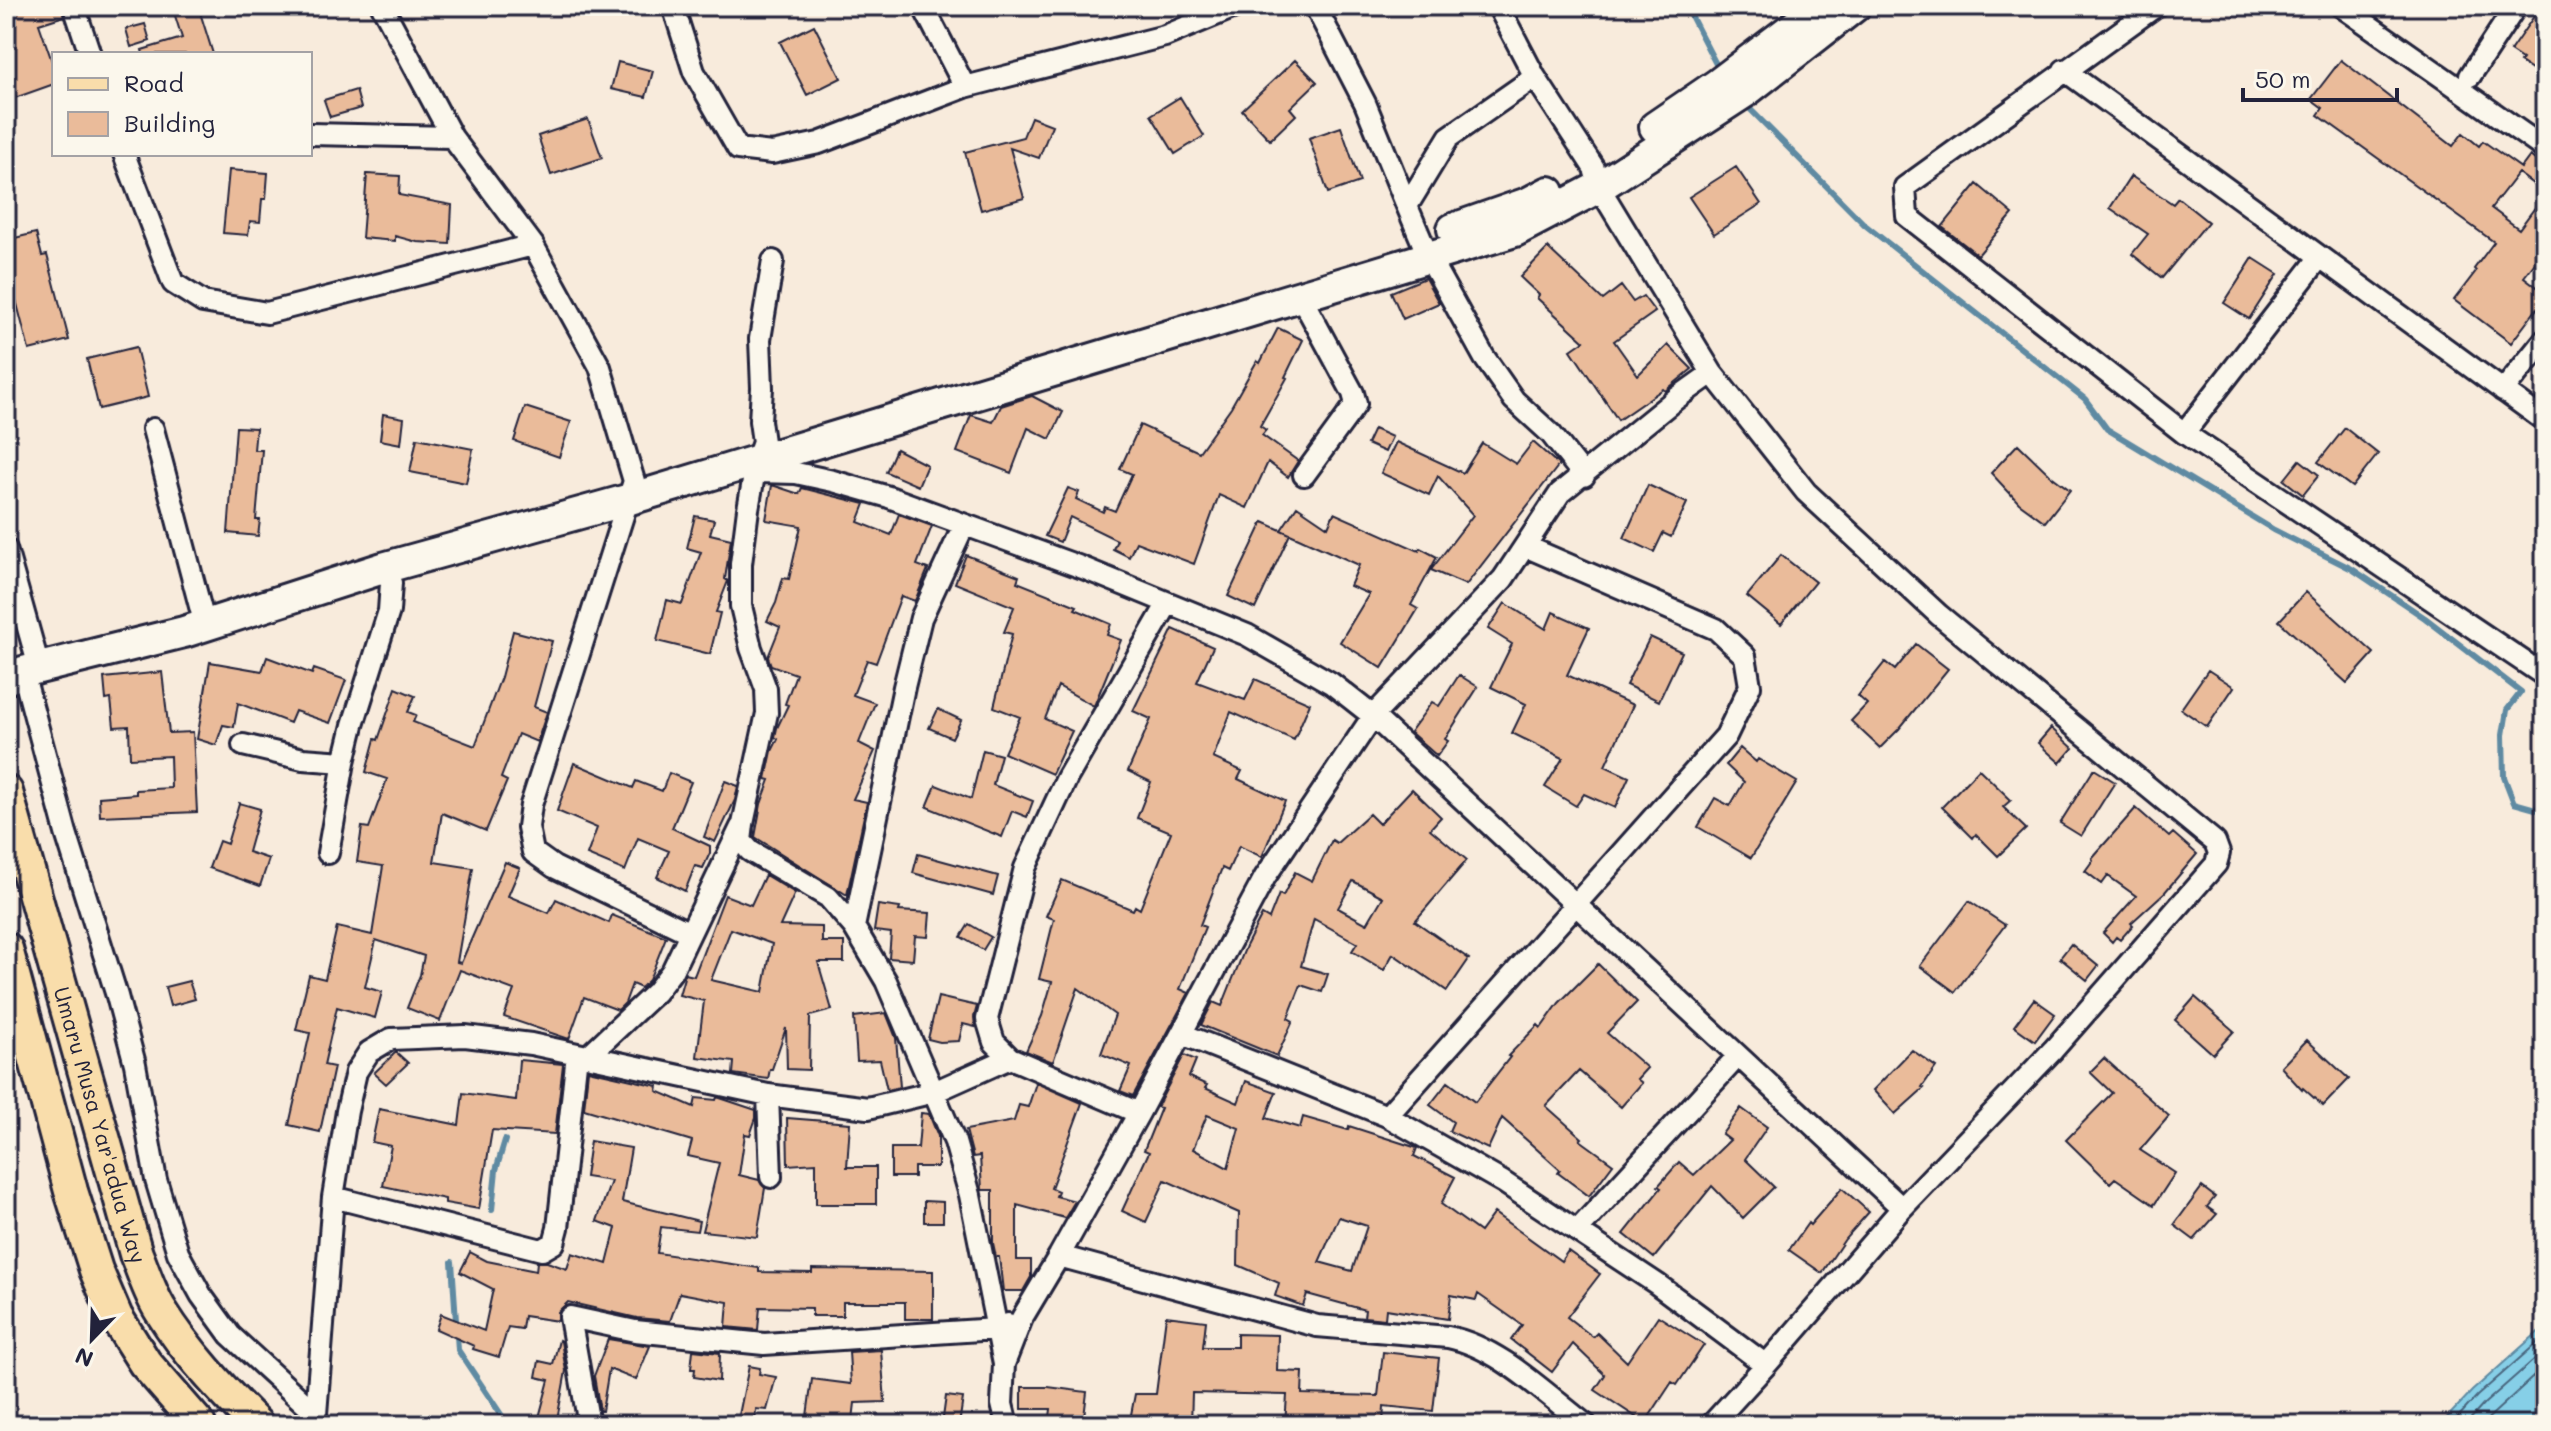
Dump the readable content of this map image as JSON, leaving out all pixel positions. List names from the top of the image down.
{
  "streets": {
    "main road": ["Umaru Musa Yar'adua Way"]
  },
  "legend": ["Road", "Building"],
  "scale_bar": "50 m",
  "north": "bottom left"
}
